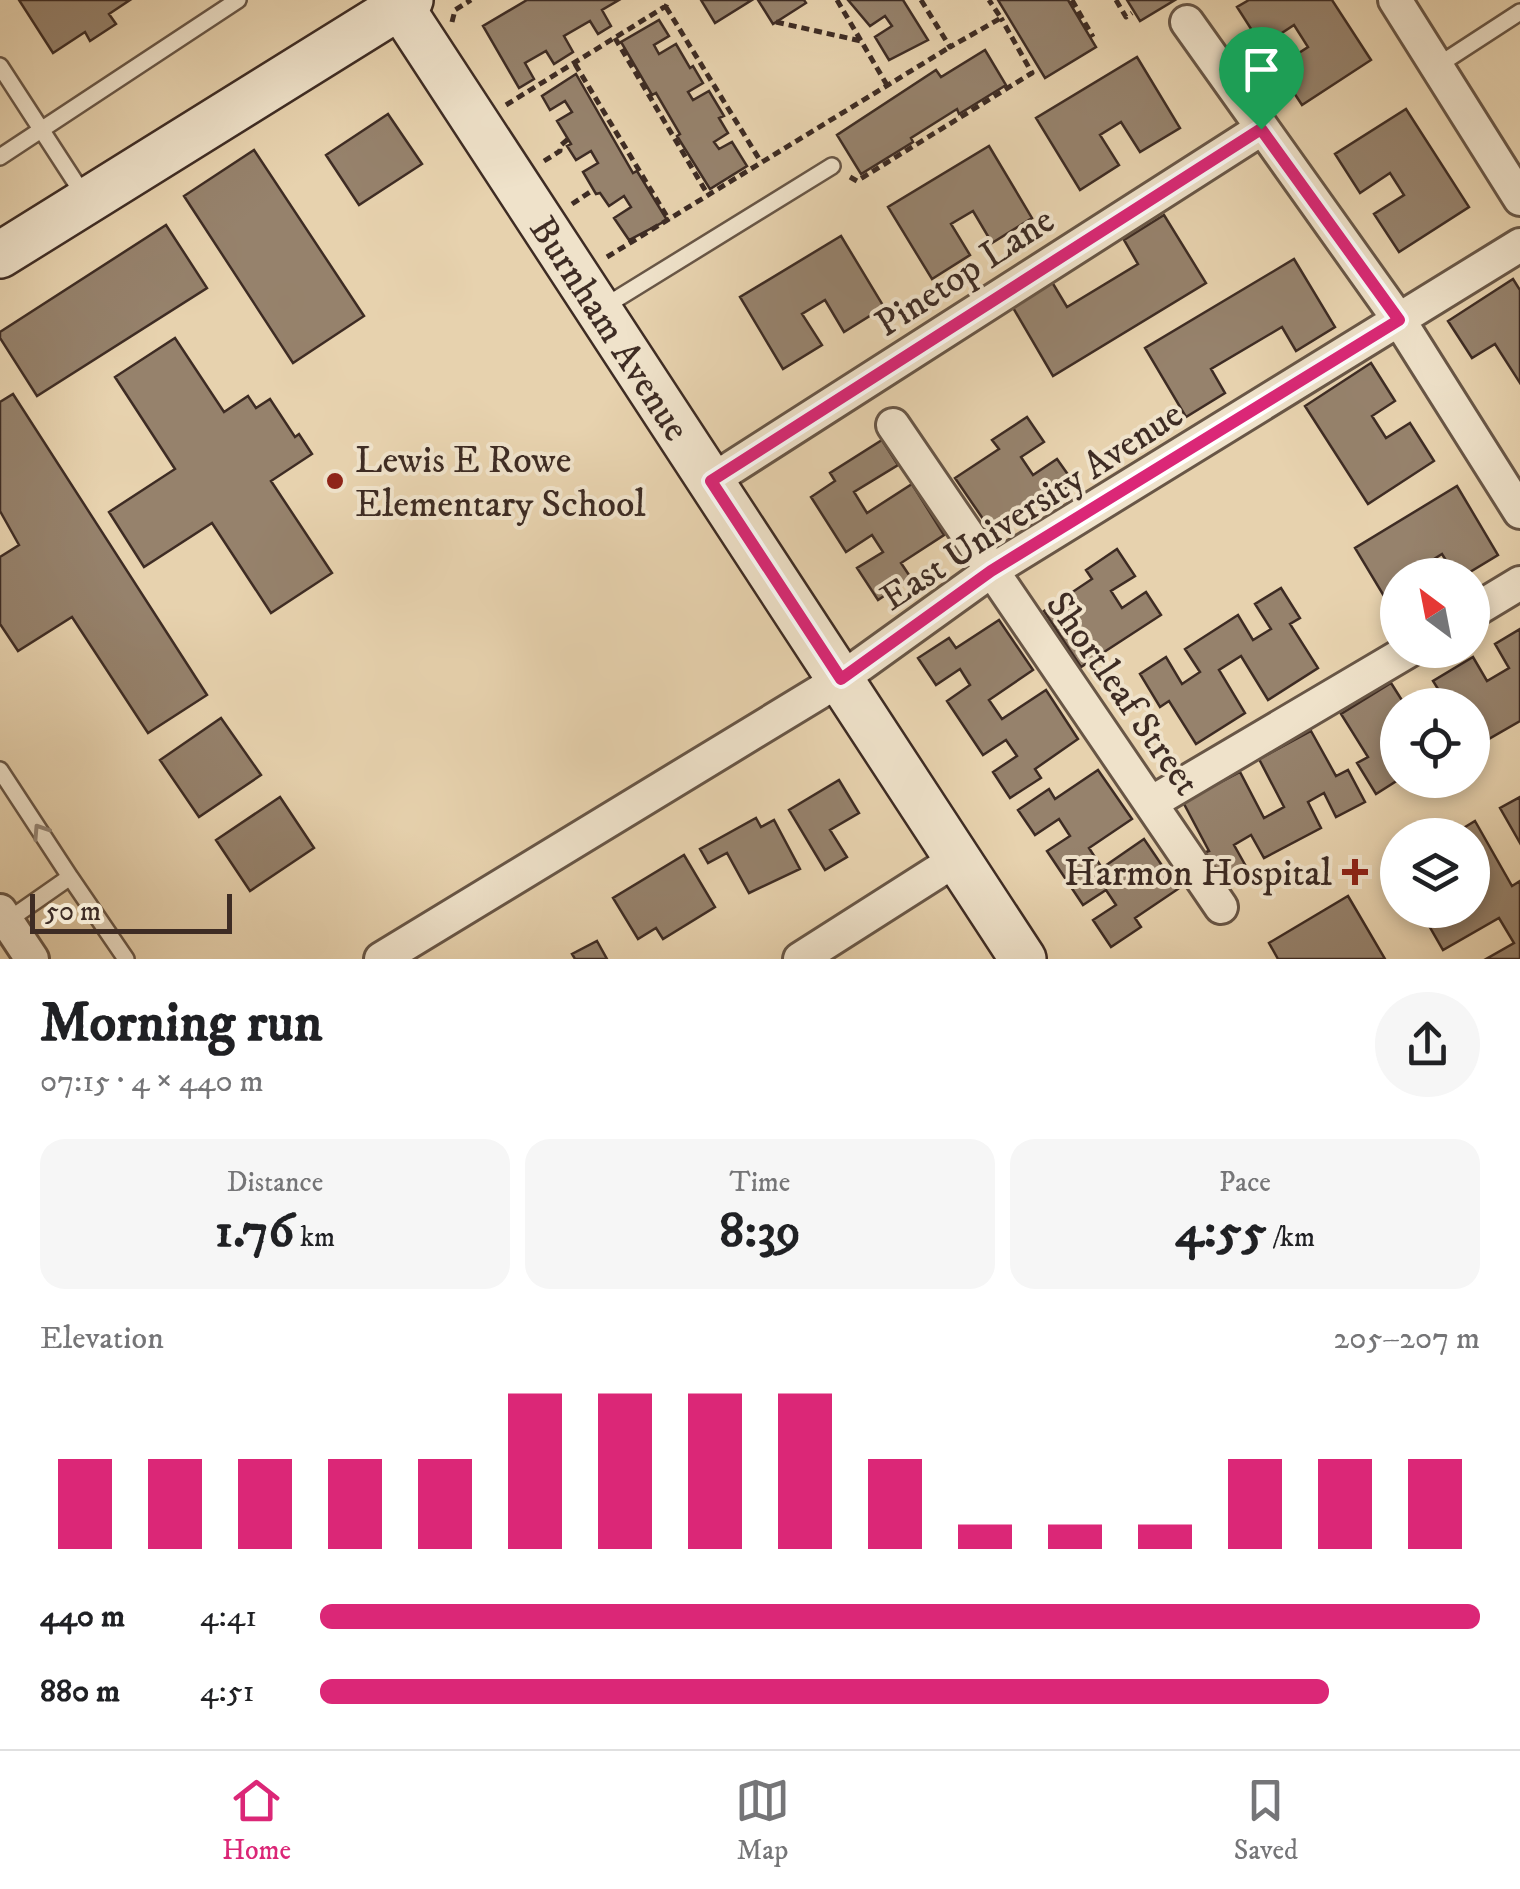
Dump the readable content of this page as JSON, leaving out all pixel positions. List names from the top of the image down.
{
  "streets": {
    "street": [
      "Pinetop Lane",
      "Burnham Avenue",
      "East University Avenue",
      "Shortleaf Street"
    ]
  },
  "crossings": [
    ["Pinetop Lane", "Burnham Avenue"],
    ["Burnham Avenue", "East University Avenue"],
    ["East University Avenue", "Shortleaf Street"]
  ],
  "places": {
    "other": ["Lewis E Rowe Elementary School"],
    "health": ["Harmon Hospital"]
  },
  "scale_bar": "50 m",
  "north": "top left",
  "page": {
    "scale": "50 m",
    "heading": ["Morning run", "07:15 · 4 × 440 m"],
    "stats": [
      ["Distance", "1.76 km"],
      ["Time", "8:39"],
      ["Pace", "4:55 /km"]
    ],
    "chart": ["Elevation", "205–207 m"],
    "list": [
      {
        "name": "440 m",
        "note": "4:41"
      },
      {
        "name": "880 m",
        "note": "4:51"
      }
    ],
    "tabs": ["Home", "Map", "Saved"]
  }
}
